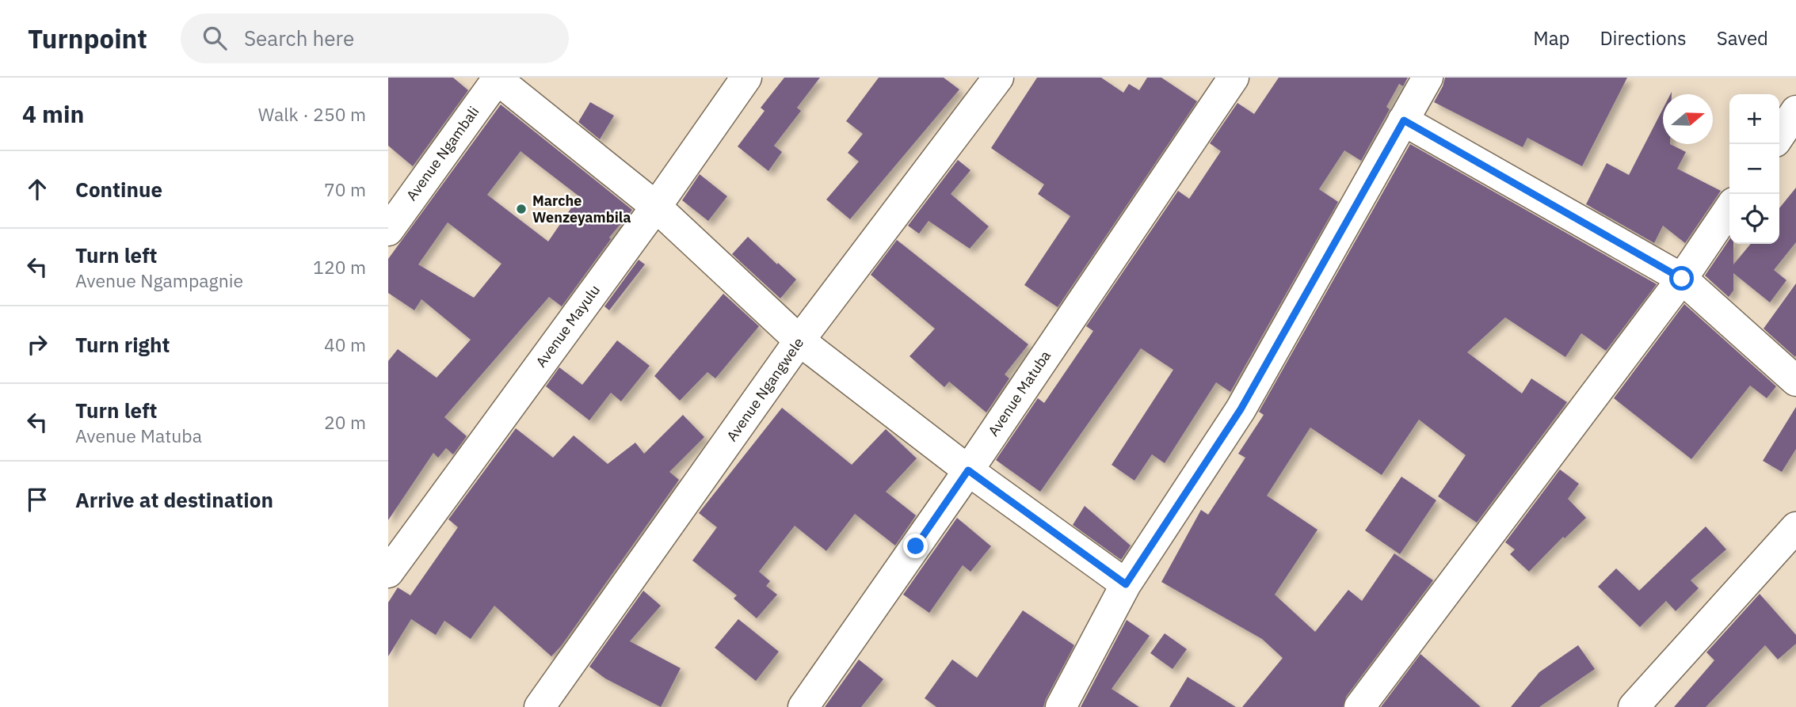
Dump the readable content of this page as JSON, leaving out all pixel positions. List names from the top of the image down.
{
  "streets": {
    "street": [
      "Avenue Ngambali",
      "Avenue Mayulu",
      "Avenue Ngangwele",
      "Avenue Matuba"
    ]
  },
  "places": ["Marche Wenzeyambila"],
  "north": "right",
  "page": {
    "header": "Turnpoint",
    "search": "Search here",
    "nav": ["Map", "Directions", "Saved"],
    "heading": ["4 min", "Walk · 250 m"],
    "map_buttons": ["+", "−"],
    "list": [
      ["Continue", "70 m"],
      ["Turn left", "Avenue Ngampagnie", "120 m"],
      ["Turn right", "40 m"],
      ["Turn left", "Avenue Matuba", "20 m"],
      "Arrive at destination"
    ]
  }
}
